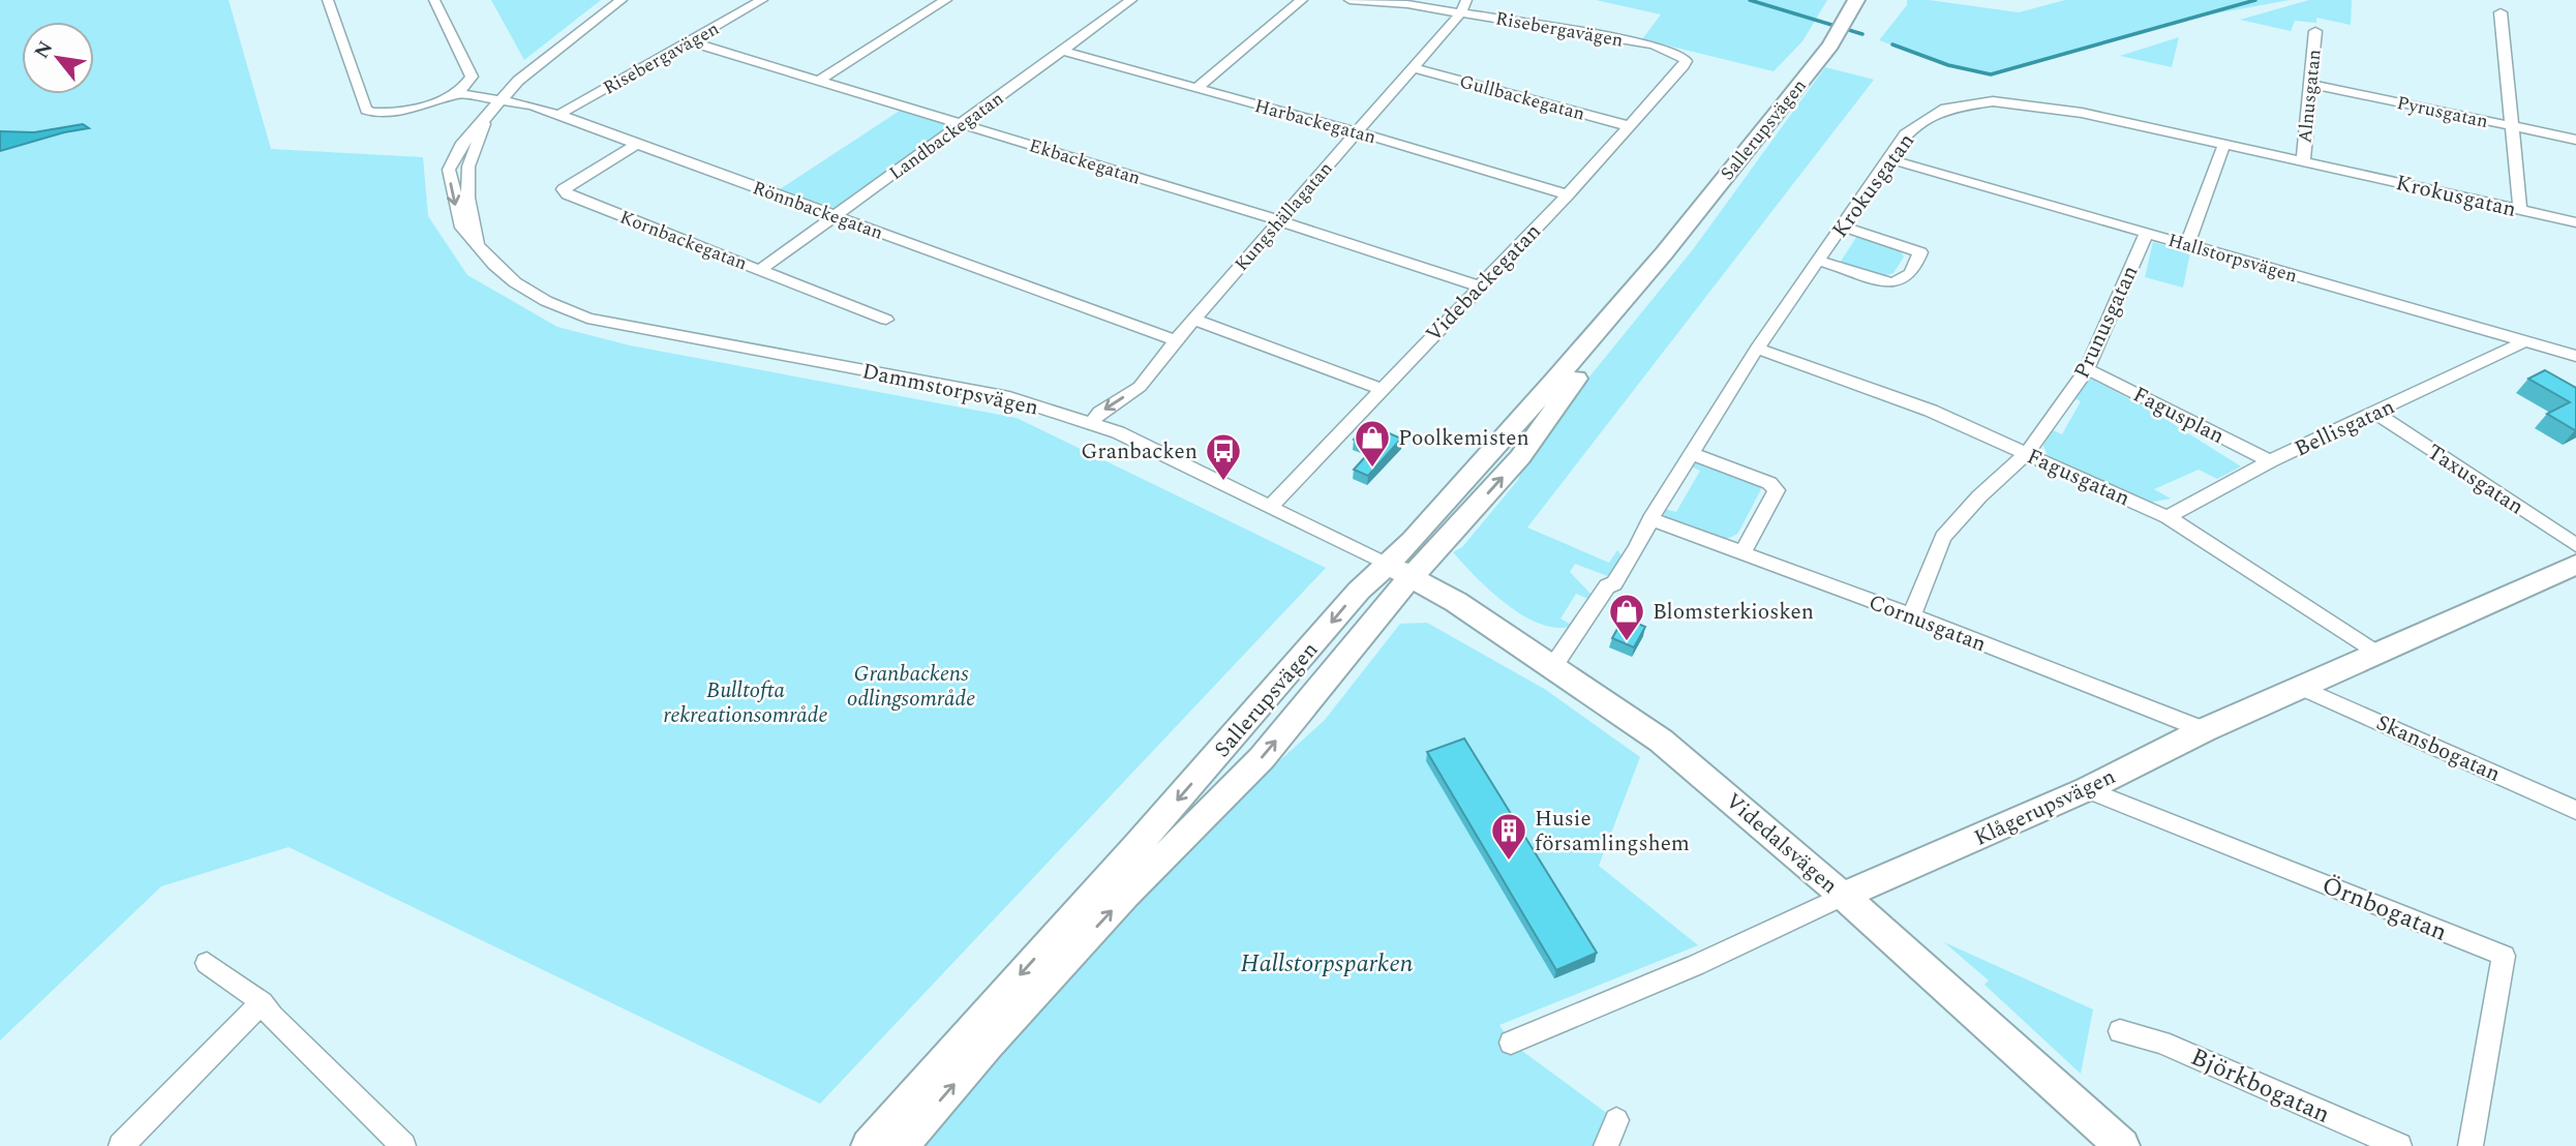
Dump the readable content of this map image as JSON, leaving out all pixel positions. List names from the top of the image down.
{
  "streets": {
    "main road": ["Sallerupsvägen", "Klågerupsvägen", "Videdalsvägen"],
    "street": [
      "Risebergavägen",
      "Alnusgatan",
      "Gullbackegatan",
      "Pyrusgatan",
      "Harbackegatan",
      "Landbackegatan",
      "Ekbackegatan",
      "Krokusgatan",
      "Rönnbackegatan",
      "Kungshällagatan",
      "Kornbackegatan",
      "Hallstorpsvägen",
      "Videbackegatan",
      "Prunusgatan",
      "Dammstorpsvägen",
      "Fagusplan",
      "Bellisgatan",
      "Fagusgatan",
      "Taxusgatan",
      "Cornusgatan",
      "Skansbogatan",
      "Örnbogatan",
      "Björkbogatan"
    ]
  },
  "crossings": [
    ["Risebergavägen", "Ekbackegatan"],
    ["Risebergavägen", "Rönnbackegatan"],
    ["Risebergavägen", "Kungshällagatan"],
    ["Risebergavägen", "Videbackegatan"],
    ["Alnusgatan", "Pyrusgatan"],
    ["Alnusgatan", "Krokusgatan"],
    ["Gullbackegatan", "Kungshällagatan"],
    ["Gullbackegatan", "Videbackegatan"],
    ["Harbackegatan", "Landbackegatan"],
    ["Harbackegatan", "Kungshällagatan"],
    ["Harbackegatan", "Videbackegatan"],
    ["Sallerupsvägen", "Dammstorpsvägen"],
    ["Sallerupsvägen", "Videdalsvägen"],
    ["Landbackegatan", "Ekbackegatan"],
    ["Landbackegatan", "Rönnbackegatan"],
    ["Landbackegatan", "Kornbackegatan"],
    ["Ekbackegatan", "Kungshällagatan"],
    ["Ekbackegatan", "Videbackegatan"],
    ["Krokusgatan", "Hallstorpsvägen"],
    ["Krokusgatan", "Fagusgatan"],
    ["Krokusgatan", "Cornusgatan"],
    ["Krokusgatan", "Videdalsvägen"],
    ["Rönnbackegatan", "Kungshällagatan"],
    ["Rönnbackegatan", "Kornbackegatan"],
    ["Rönnbackegatan", "Dammstorpsvägen"],
    ["Kungshällagatan", "Dammstorpsvägen"],
    ["Hallstorpsvägen", "Prunusgatan"],
    ["Hallstorpsvägen", "Bellisgatan"],
    ["Videbackegatan", "Dammstorpsvägen"],
    ["Prunusgatan", "Fagusplan"],
    ["Prunusgatan", "Fagusgatan"],
    ["Prunusgatan", "Cornusgatan"],
    ["Dammstorpsvägen", "Videdalsvägen"],
    ["Fagusplan", "Bellisgatan"],
    ["Bellisgatan", "Fagusgatan"],
    ["Bellisgatan", "Taxusgatan"],
    ["Fagusgatan", "Klågerupsvägen"],
    ["Cornusgatan", "Klågerupsvägen"],
    ["Skansbogatan", "Klågerupsvägen"],
    ["Klågerupsvägen", "Videdalsvägen"],
    ["Klågerupsvägen", "Örnbogatan"]
  ],
  "parks": ["Granbackens odlingsområde", "Bulltofta rekreationsområde", "Hallstorpsparken"],
  "places": {
    "shop": ["Poolkemisten", "Blomsterkiosken"],
    "bus stop": ["Granbacken"],
    "building": ["Husie församlingshem"]
  },
  "north": "top left"
}
